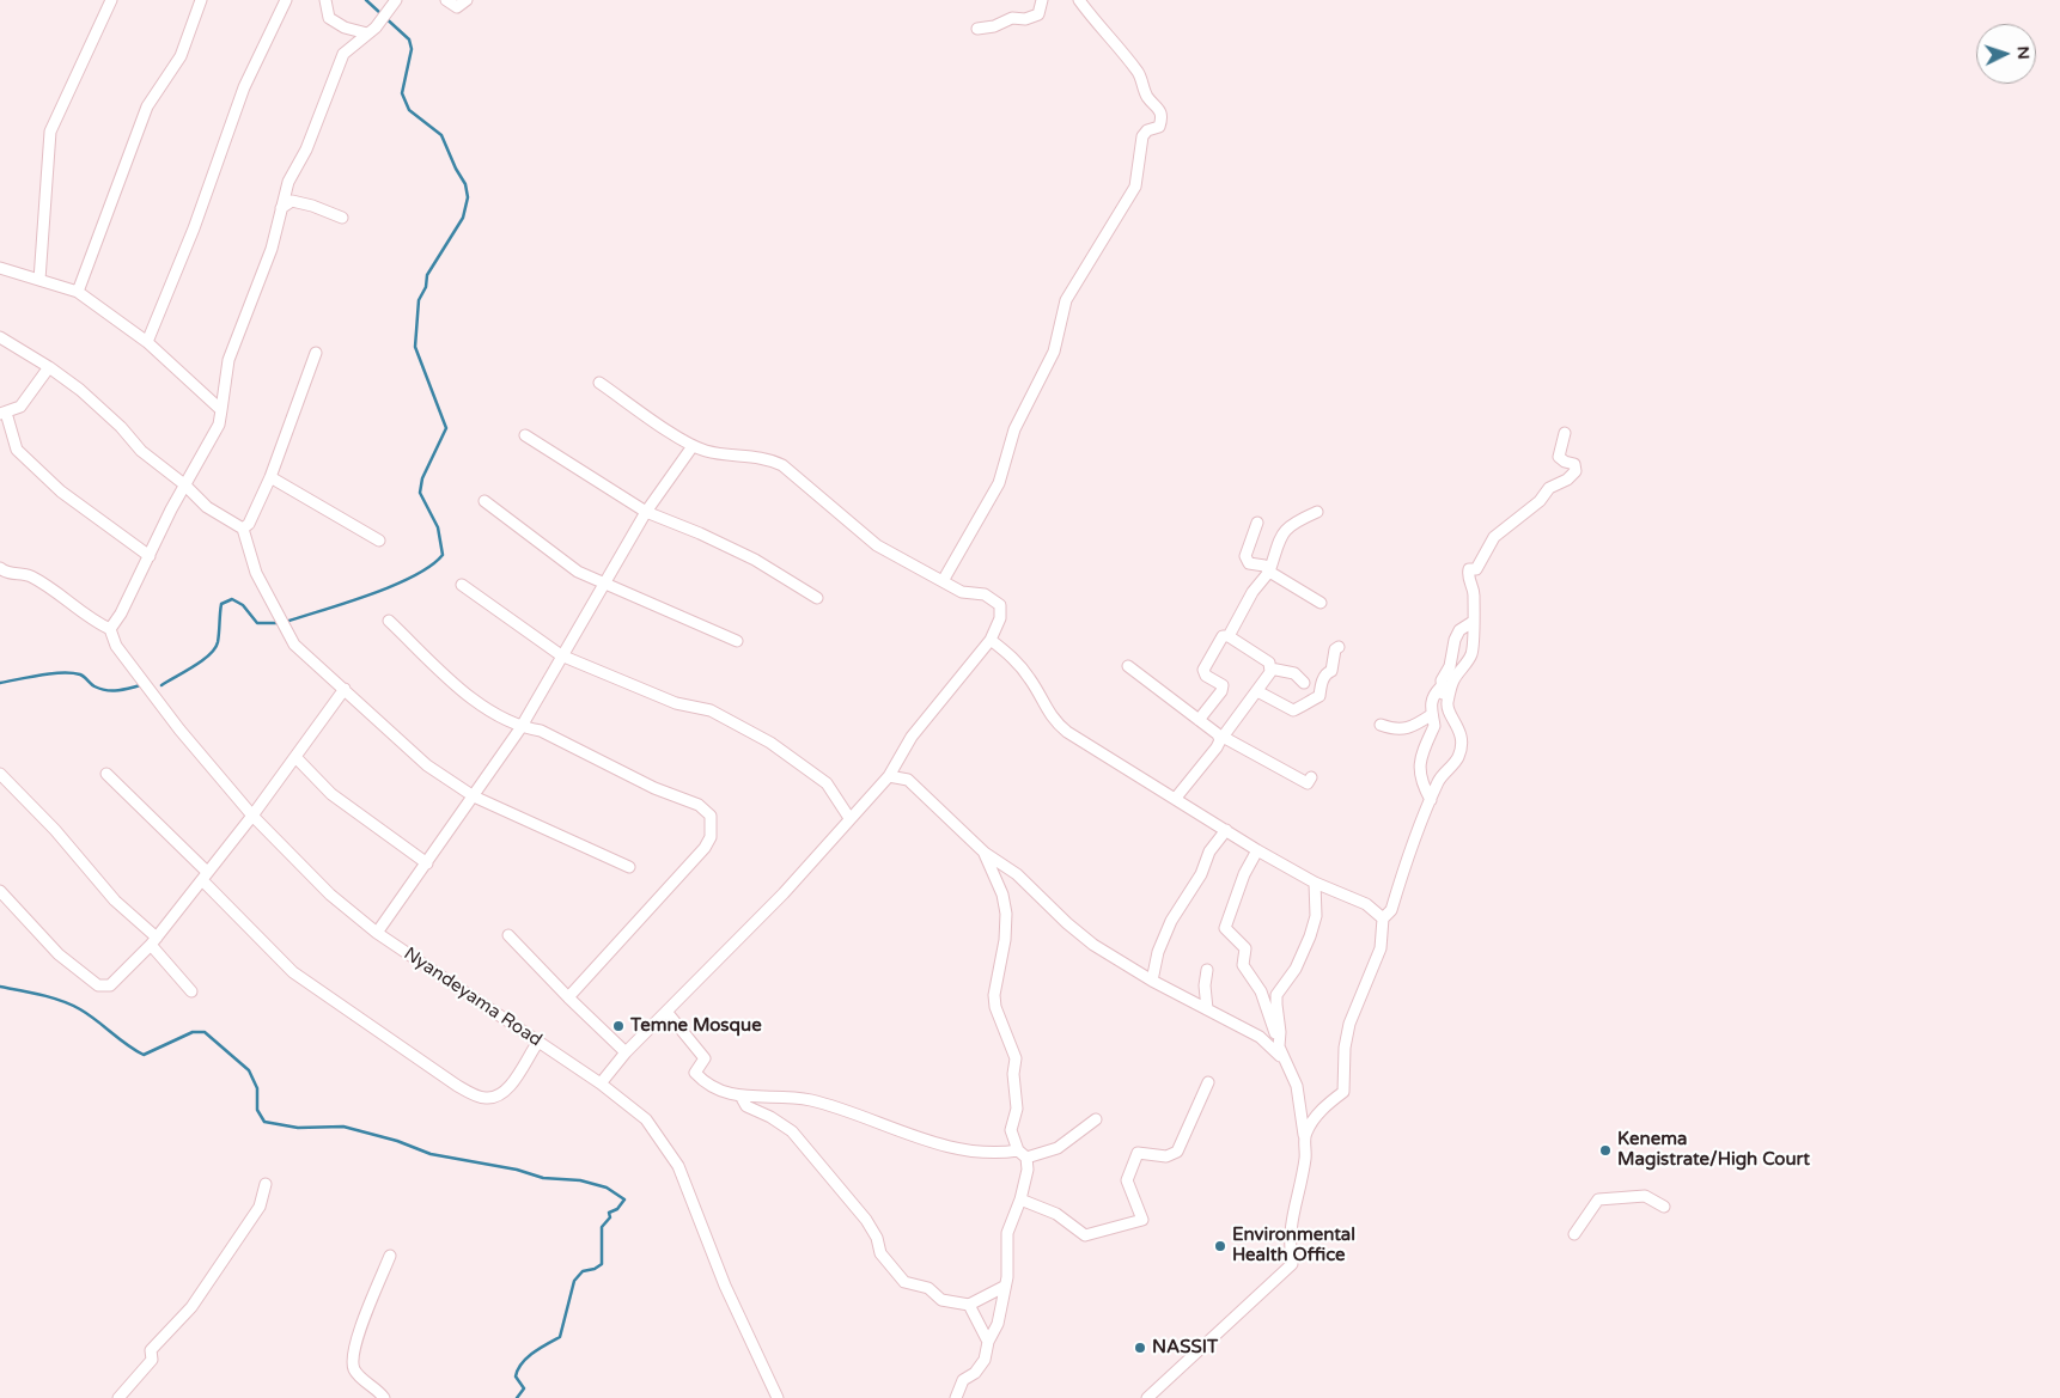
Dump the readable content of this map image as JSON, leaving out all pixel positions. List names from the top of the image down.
{
  "streets": {
    "street": ["Nyandeyama Road"]
  },
  "places": [
    "Temne Mosque",
    "Kenema Magistrate/High Court",
    "Environmental Health Office",
    "NASSIT"
  ],
  "north": "right"
}
